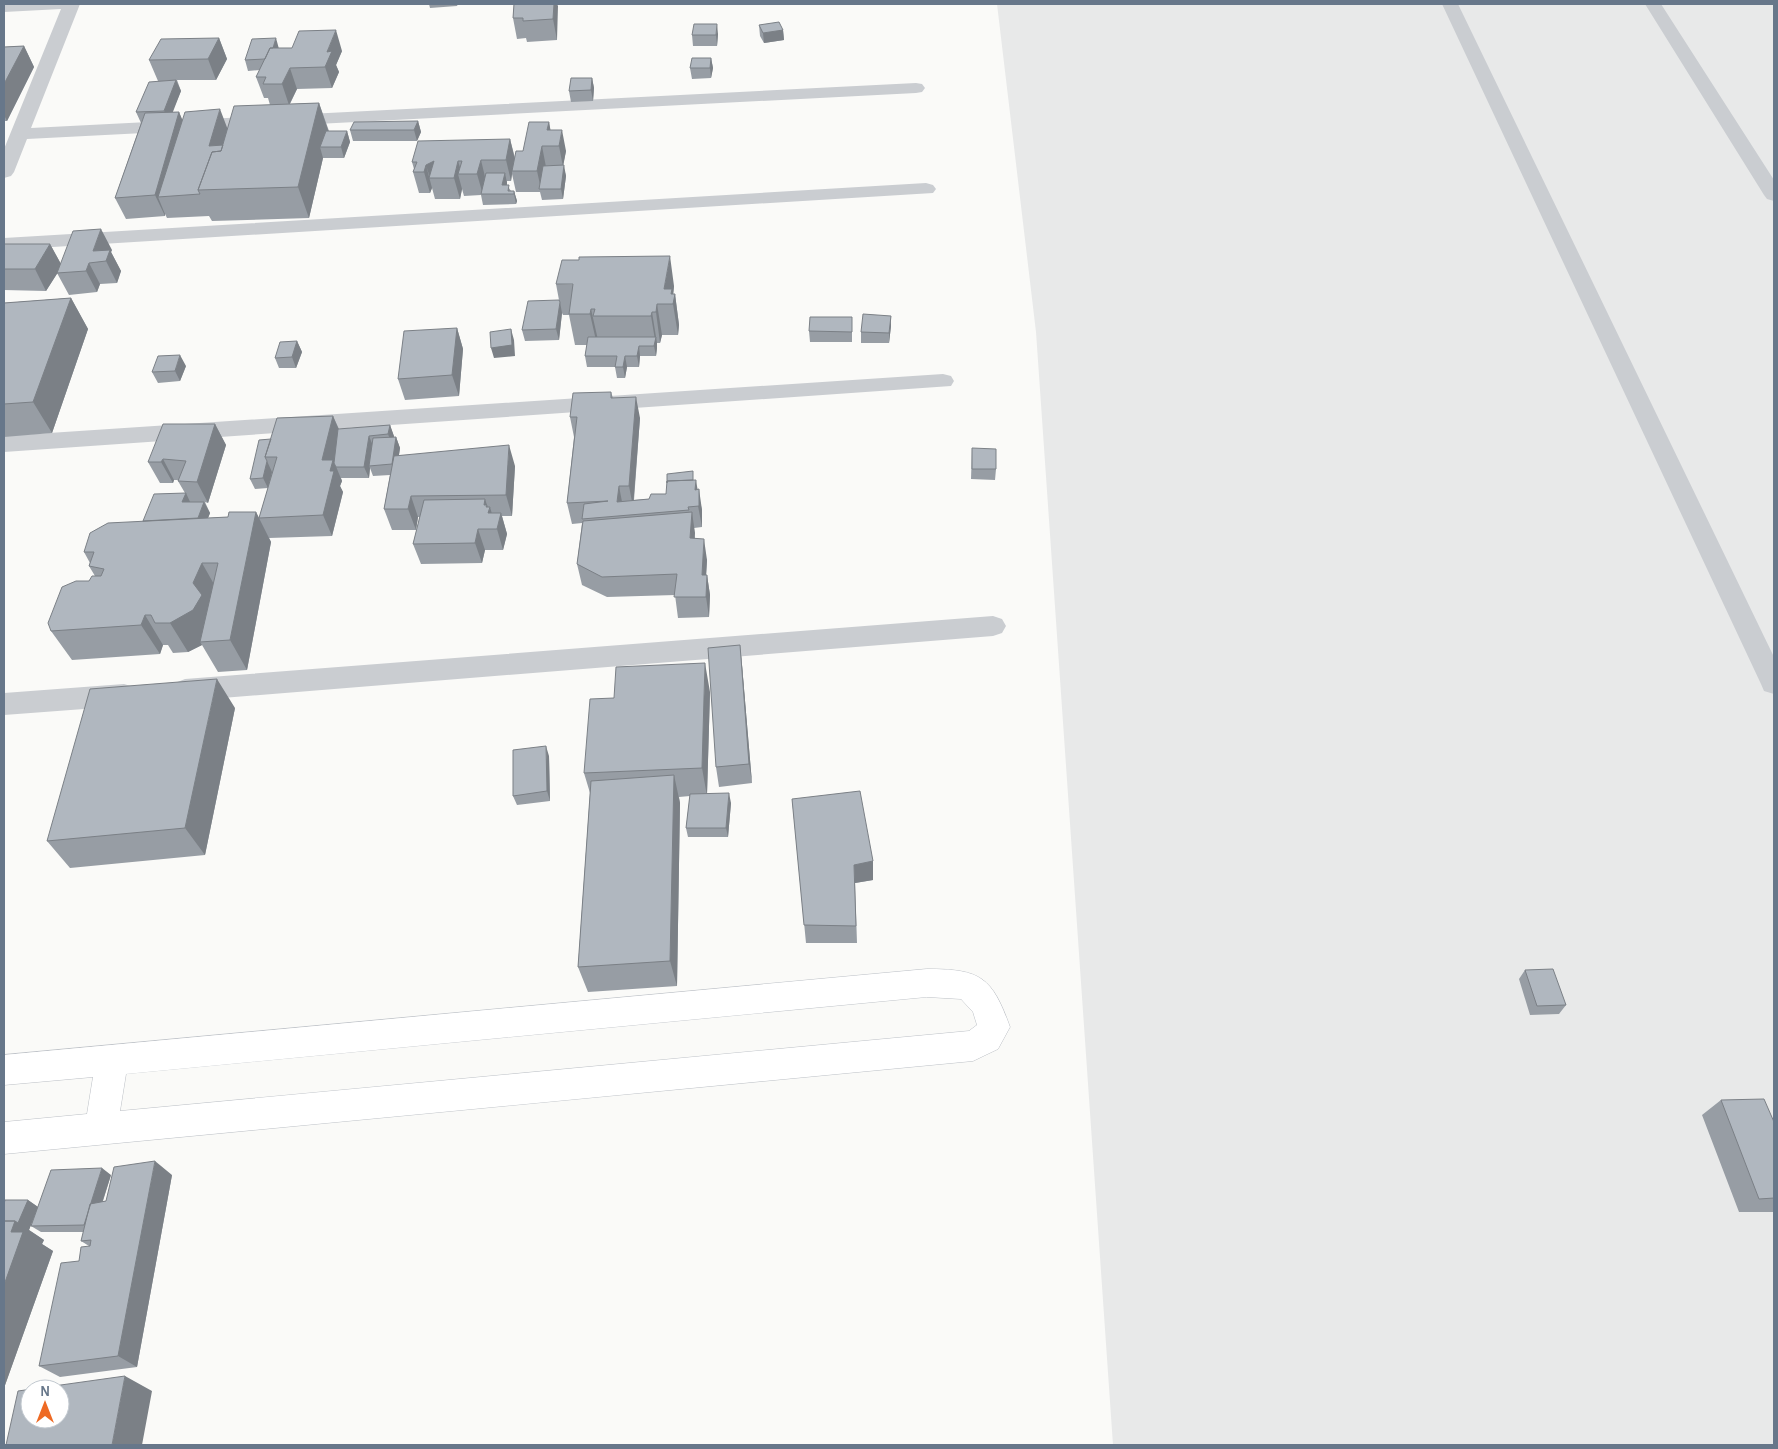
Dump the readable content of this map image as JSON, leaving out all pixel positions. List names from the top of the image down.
{
  "north": "top"
}
